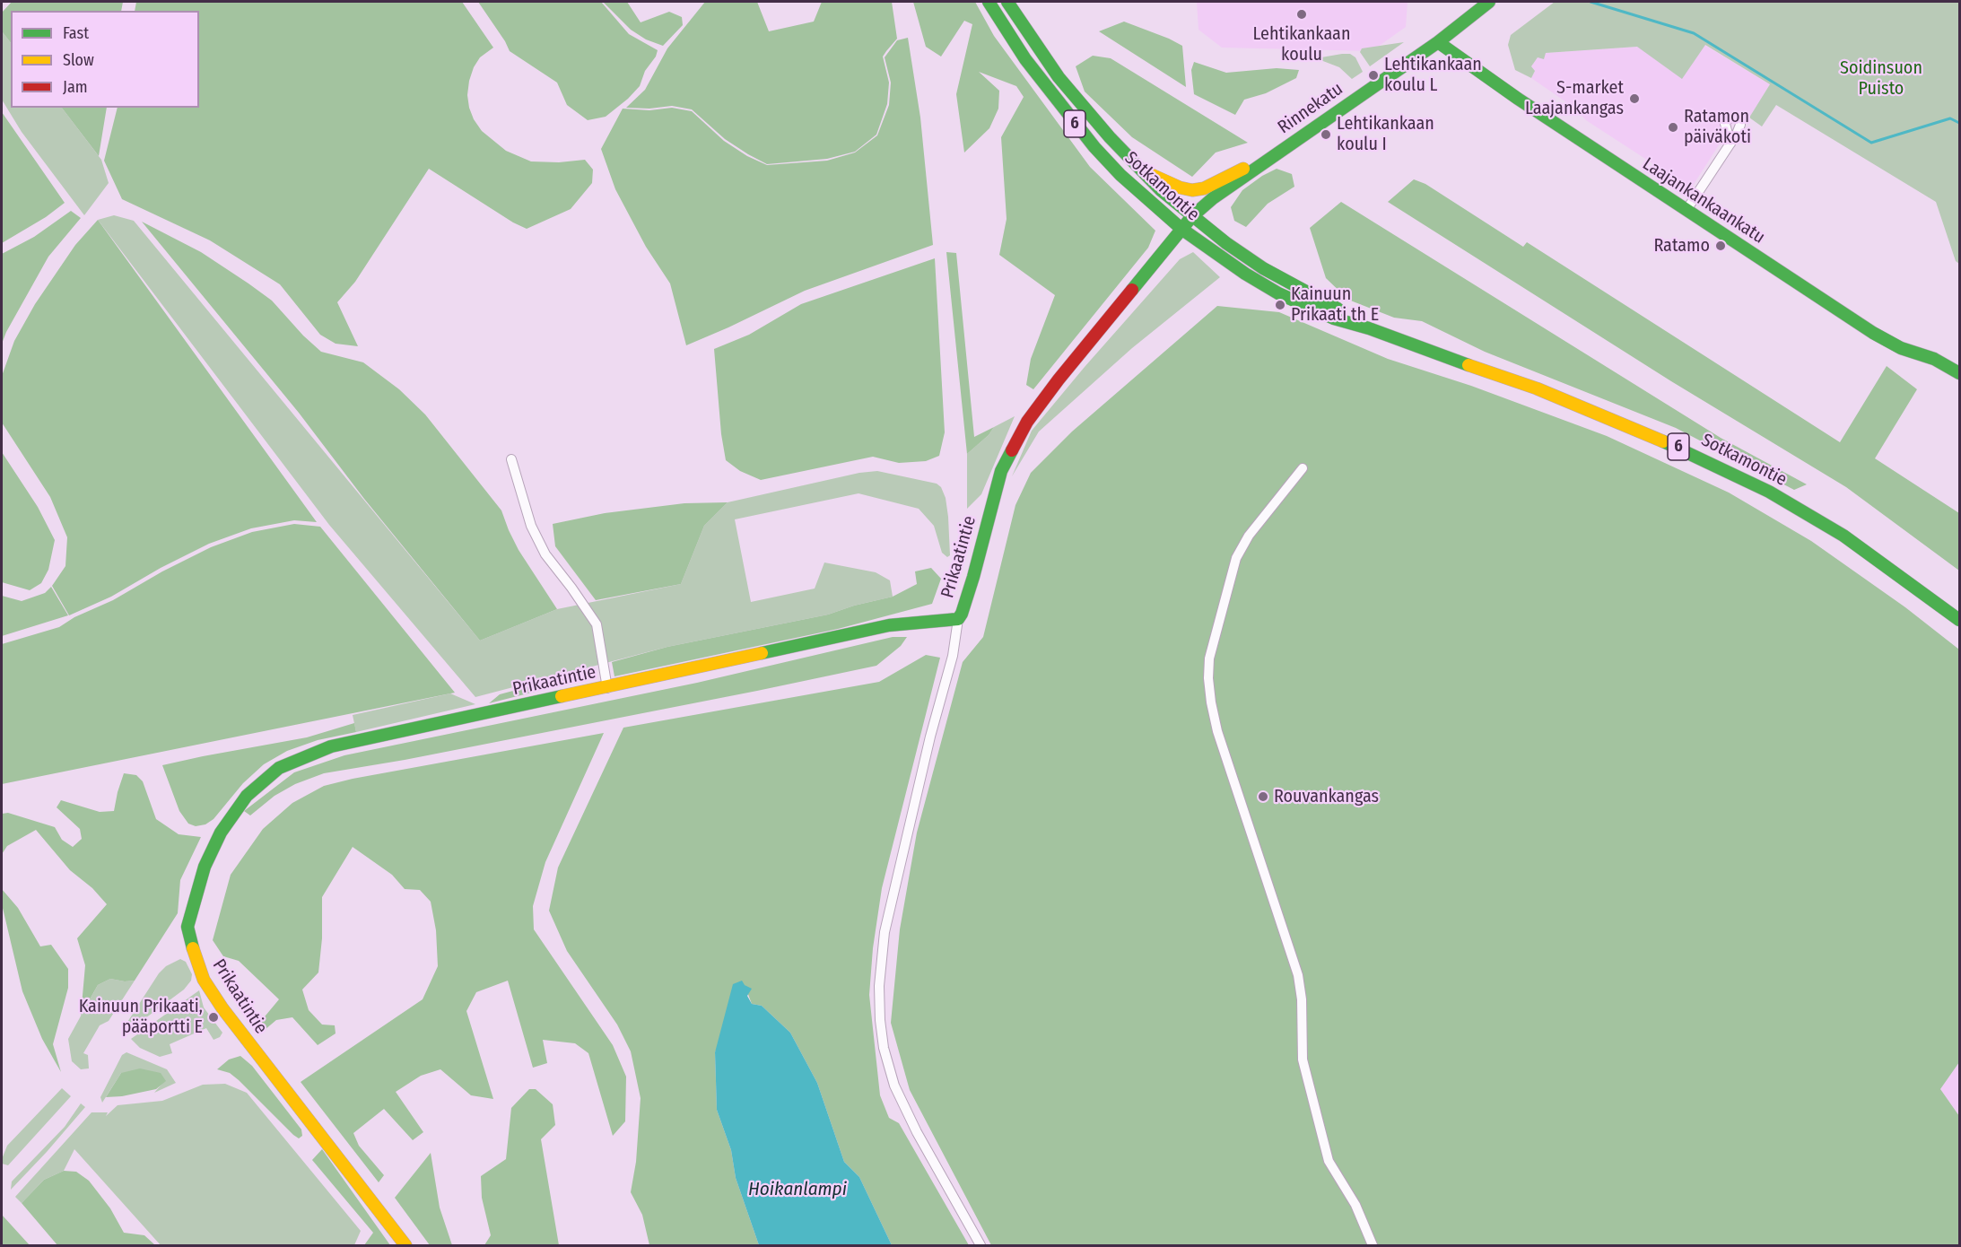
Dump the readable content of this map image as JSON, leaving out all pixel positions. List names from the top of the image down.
{
  "streets": {
    "main road": [
      "Rinnekatu",
      "6",
      "Sotkamontie",
      "Laajankankaankatu",
      "Prikaatintie"
    ]
  },
  "crossings": [
    ["Rinnekatu", "Sotkamontie"],
    ["Rinnekatu", "Laajankankaankatu"],
    ["Rinnekatu", "Prikaatintie"],
    ["Sotkamontie", "Prikaatintie"]
  ],
  "water": ["Hoikanlampi"],
  "parks": ["Soidinsuon Puisto"],
  "places": [
    "Lehtikankaan koulu",
    "Lehtikankaan koulu L",
    "S-market Laajankangas",
    "Ratamon päiväkoti",
    "Lehtikankaan koulu I",
    "Ratamo",
    "Kainuun Prikaati th E",
    "Rouvankangas",
    "Kainuun Prikaati, pääportti E"
  ],
  "legend": ["Fast", "Slow", "Jam"]
}
